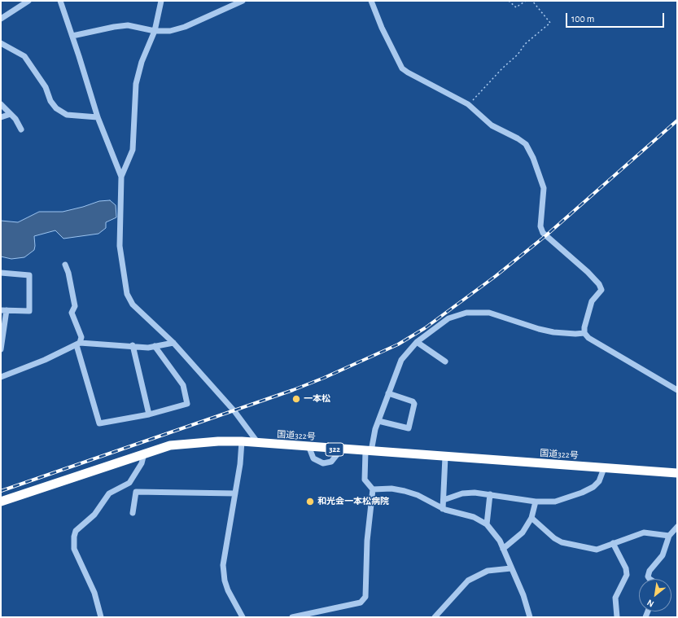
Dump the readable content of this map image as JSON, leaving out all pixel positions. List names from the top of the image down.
{
  "streets": {
    "highway": ["国道322号", "322"]
  },
  "places": ["一本松", "和光会一本松病院"],
  "scale_bar": "100 m",
  "north": "bottom left"
}
